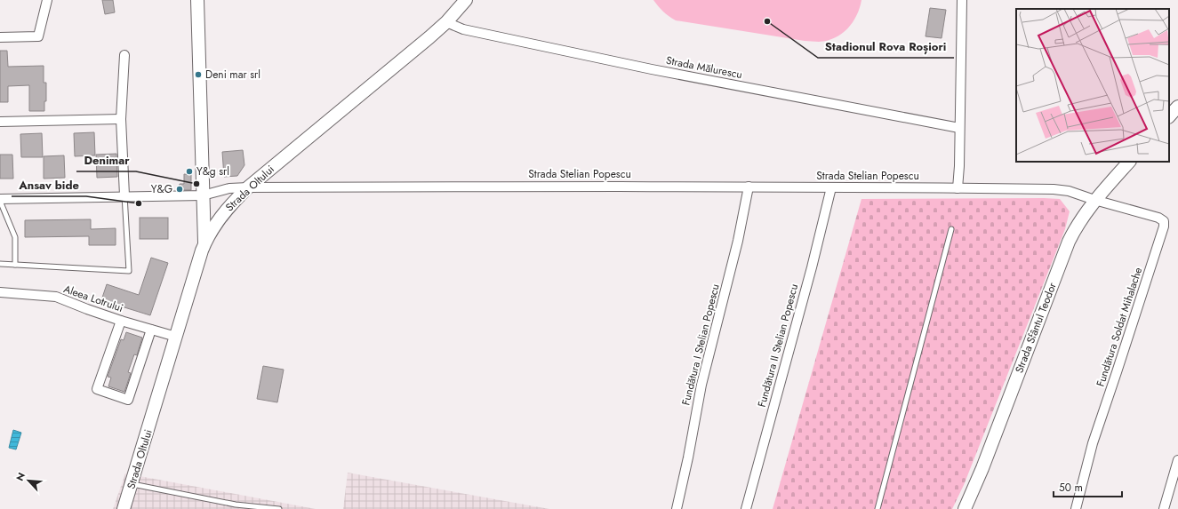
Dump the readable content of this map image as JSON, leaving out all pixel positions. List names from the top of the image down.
{
  "streets": {
    "main road": ["Strada Oltului", "Strada Sfântul Teodor"],
    "street": [
      "Strada Mălurescu",
      "Strada Stelian Popescu",
      "Aleea Lotrului",
      "Fundătura Soldat Mihalache",
      "Fundătura I Stelian Popescu",
      "Fundătura II Stelian Popescu"
    ]
  },
  "crossings": [
    ["Strada Mălurescu", "Strada Oltului"],
    ["Strada Stelian Popescu", "Strada Oltului"],
    ["Strada Stelian Popescu", "Fundătura Soldat Mihalache"],
    ["Strada Stelian Popescu", "Strada Sfântul Teodor"],
    ["Strada Stelian Popescu", "Fundătura I Stelian Popescu"],
    ["Strada Stelian Popescu", "Fundătura II Stelian Popescu"],
    ["Strada Oltului", "Aleea Lotrului"],
    ["Fundătura Soldat Mihalache", "Strada Sfântul Teodor"]
  ],
  "places": [
    "Stadionul Rova Roșiori",
    "Deni mar srl",
    "Y&g srl",
    "Denimar",
    "Y&G",
    "Ansav bide"
  ],
  "scale_bar": "50 m",
  "north": "top left"
}
